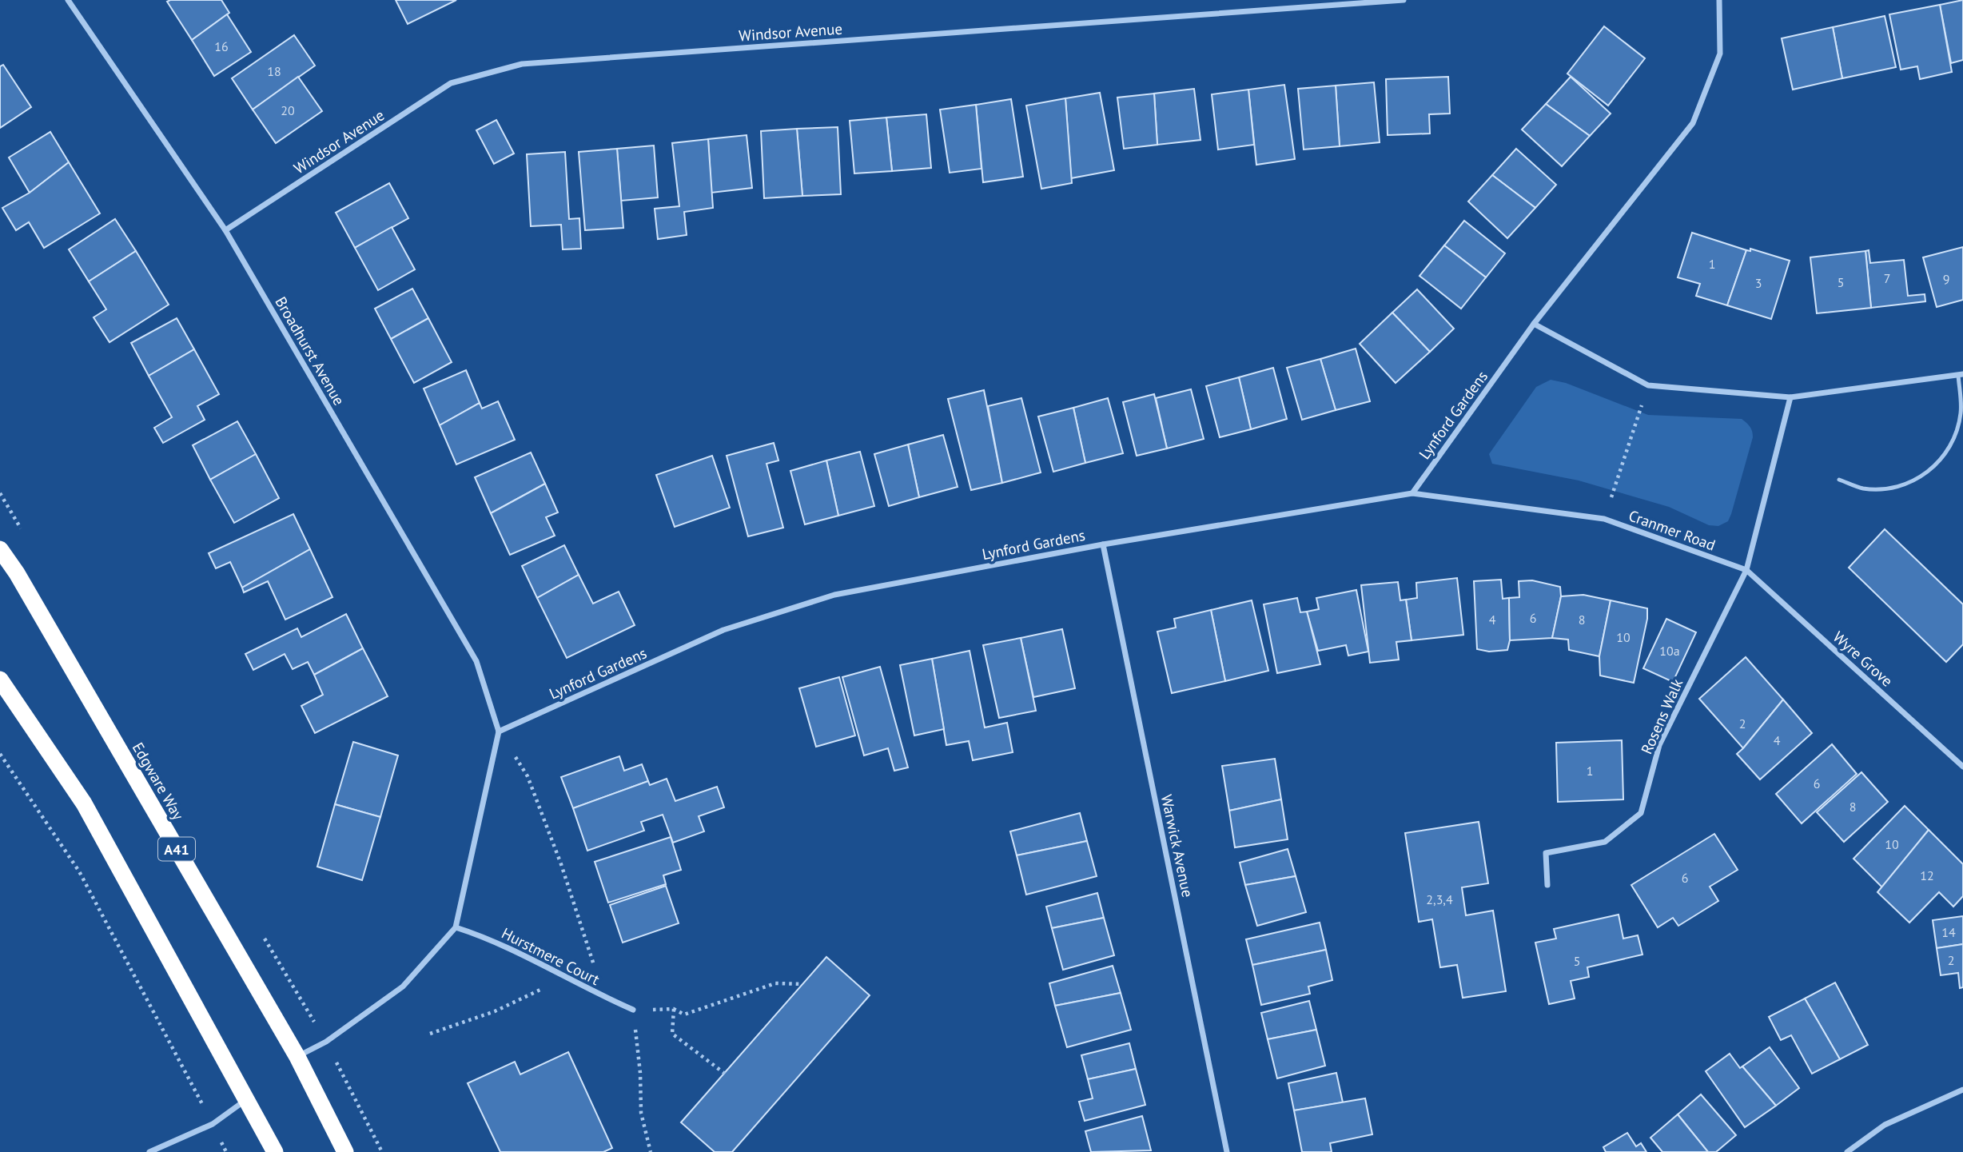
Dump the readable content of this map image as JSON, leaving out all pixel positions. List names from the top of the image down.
{
  "streets": {
    "highway": ["Edgware Way", "A41"],
    "street": [
      "Windsor Avenue",
      "Broadhurst Avenue",
      "Lynford Gardens",
      "Cranmer Road",
      "Wyre Grove",
      "Rosens Walk",
      "Warwick Avenue",
      "Hurstmere Court"
    ]
  },
  "crossings": [
    ["Windsor Avenue", "Broadhurst Avenue"],
    ["Broadhurst Avenue", "Lynford Gardens"],
    ["Lynford Gardens", "Cranmer Road"],
    ["Lynford Gardens", "Warwick Avenue"],
    ["Cranmer Road", "Wyre Grove"],
    ["Cranmer Road", "Rosens Walk"],
    ["Wyre Grove", "Rosens Walk"]
  ],
  "house_numbers": [
    "16",
    "18",
    "20",
    "1",
    "7",
    "9",
    "5",
    "3",
    "6",
    "4",
    "8",
    "10",
    "10a",
    "2",
    "4",
    "1",
    "6",
    "8",
    "10",
    "12",
    "6",
    "2,3,4",
    "14",
    "2",
    "5"
  ]
}
